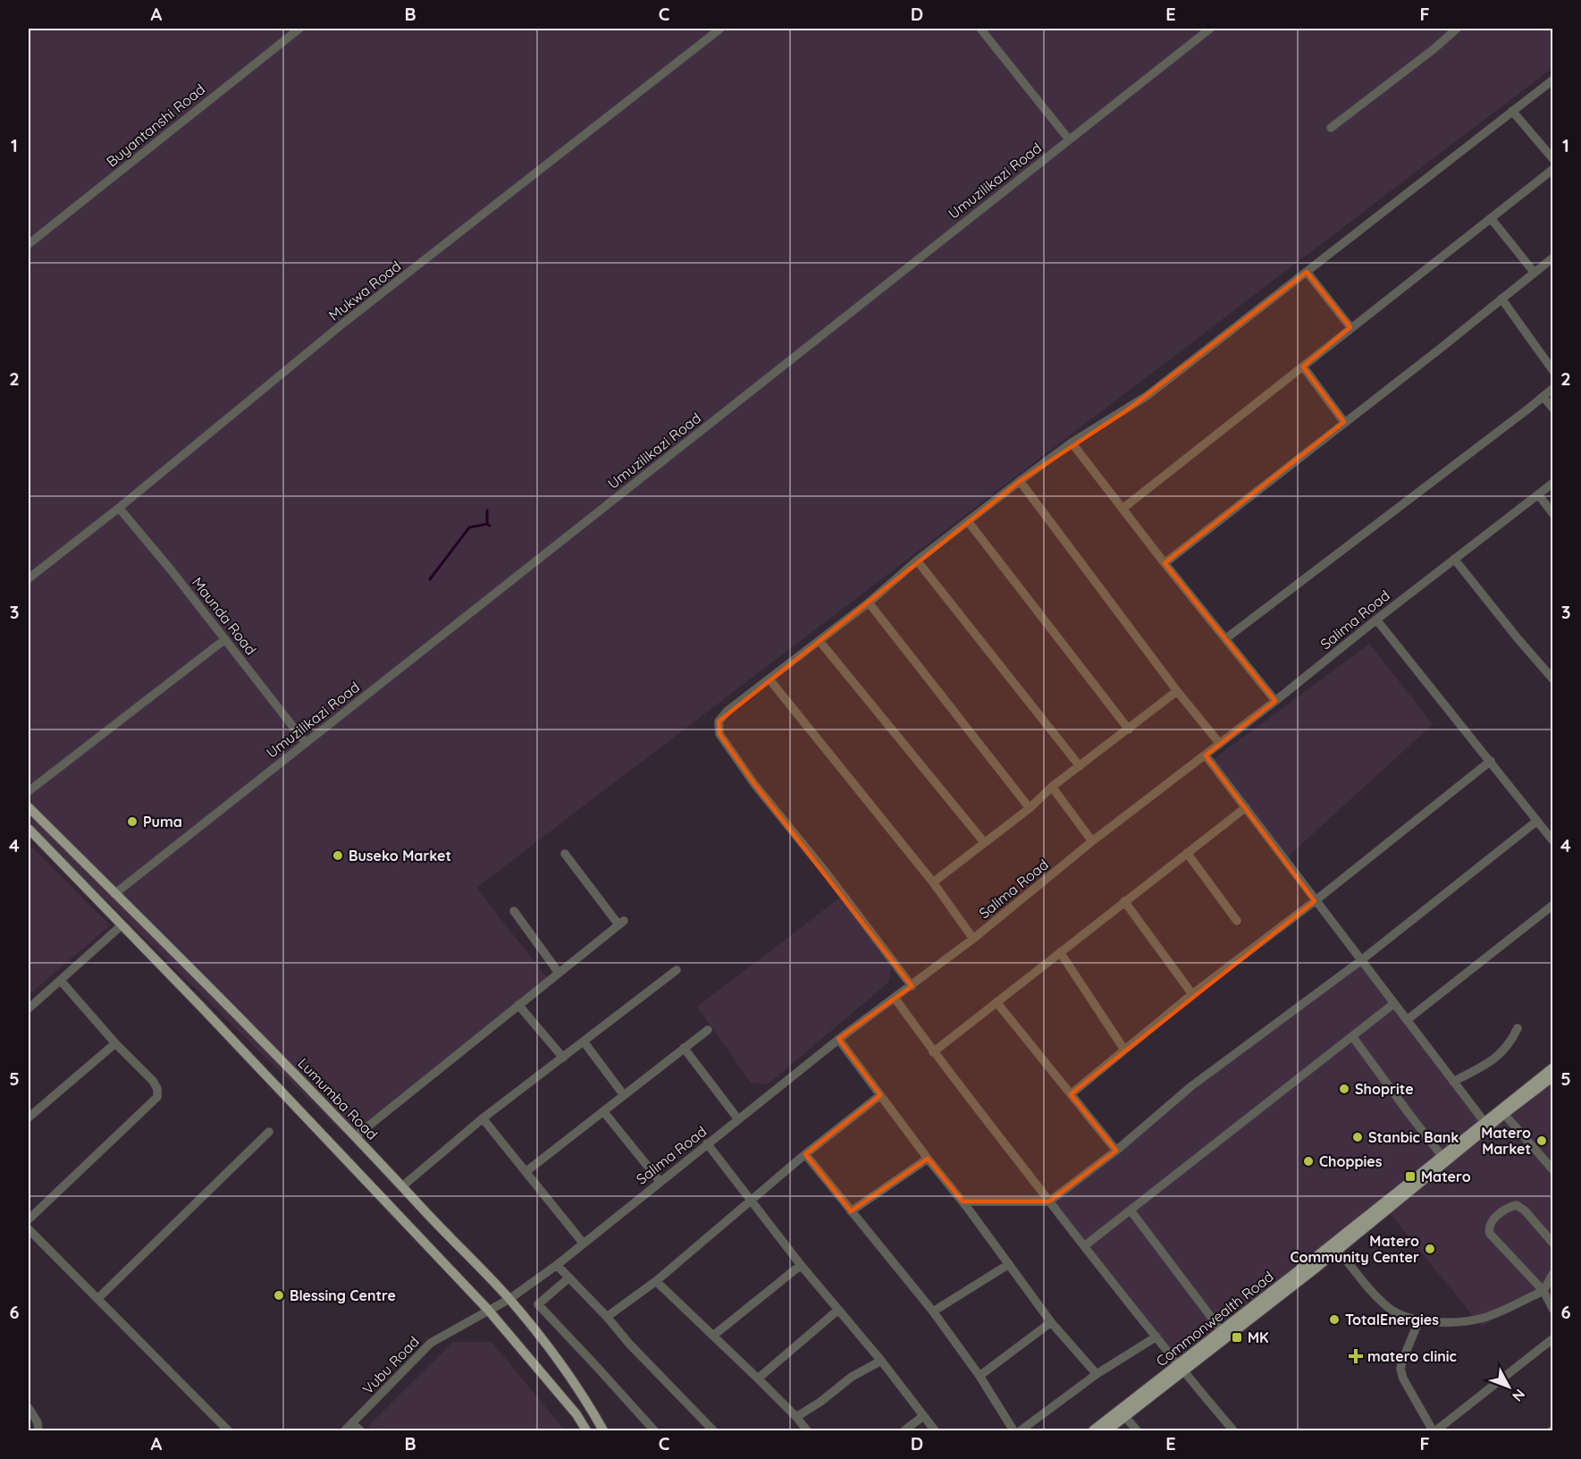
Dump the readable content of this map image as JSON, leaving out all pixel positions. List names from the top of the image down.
{
  "streets": {
    "main road": ["Lumumba Road", "Commonwealth Road"],
    "street": [
      "Buyantanshi Road",
      "Umuzilikazi Road",
      "Mukwa Road",
      "Maunda Road",
      "Salima Road",
      "Vubu Road"
    ]
  },
  "crossings": [
    ["Umuzilikazi Road", "Maunda Road"],
    ["Umuzilikazi Road", "Lumumba Road"],
    ["Mukwa Road", "Maunda Road"],
    ["Salima Road", "Lumumba Road"],
    ["Salima Road", "Vubu Road"]
  ],
  "places": {
    "other": [
      "Puma",
      "Buseko Market",
      "Shoprite",
      "Stanbic Bank",
      "Matero Market",
      "Choppies",
      "Matero Community Center",
      "Blessing Centre",
      "TotalEnergies"
    ],
    "transit": ["Matero", "MK"],
    "health": ["matero clinic"]
  },
  "north": "bottom right",
  "grid": {
    "columns": [
      "A",
      "B",
      "C",
      "D",
      "E",
      "F"
    ],
    "rows": [
      "1",
      "2",
      "3",
      "4",
      "5",
      "6"
    ]
  }
}
